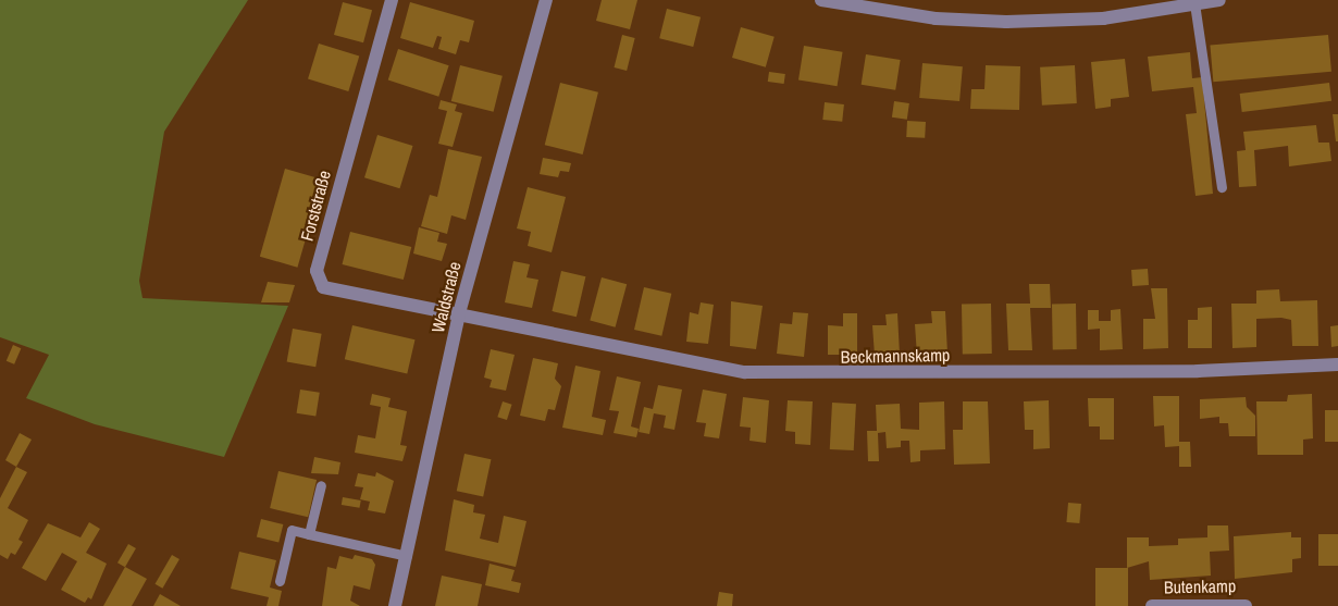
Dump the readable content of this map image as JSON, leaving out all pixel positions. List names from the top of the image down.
{
  "streets": {
    "street": [
      "Forststraße",
      "Waldstraße",
      "Beckmannskamp",
      "Butenkamp"
    ]
  },
  "crossings": [
    ["Forststraße", "Waldstraße"],
    ["Forststraße", "Beckmannskamp"],
    ["Waldstraße", "Beckmannskamp"]
  ]
}
